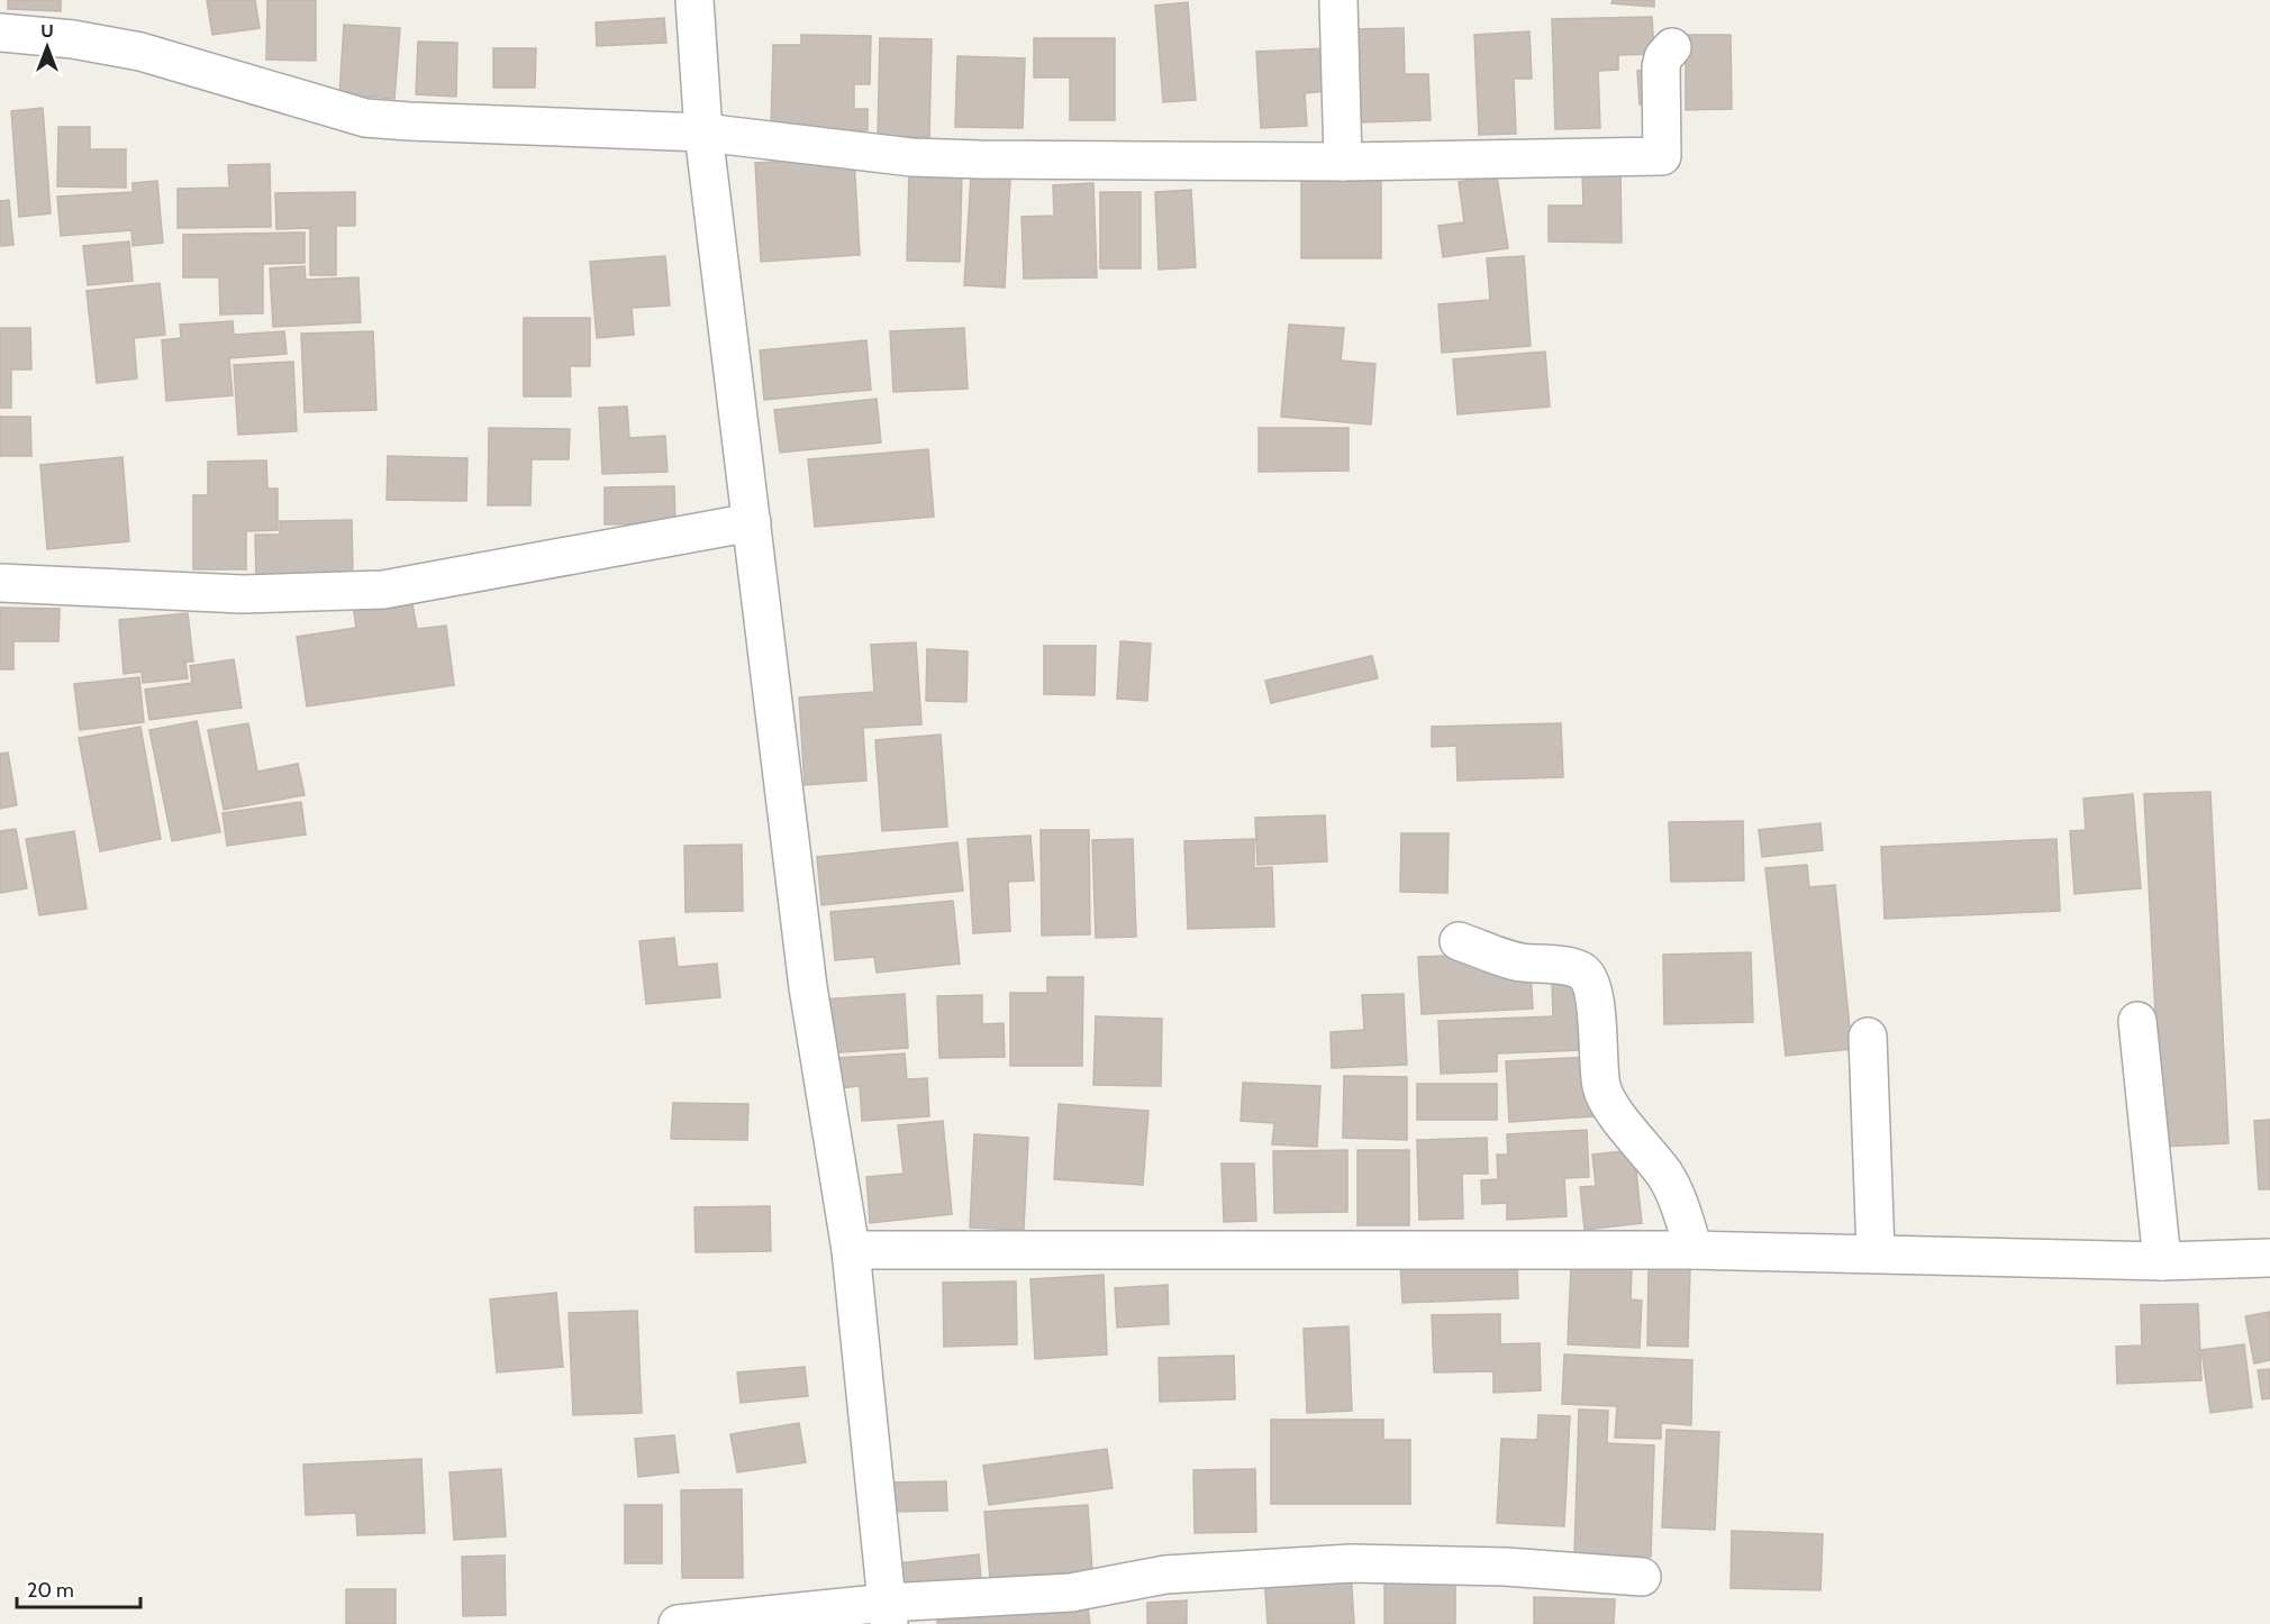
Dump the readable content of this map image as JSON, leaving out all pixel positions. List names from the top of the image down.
{
  "scale_bar": "20 m",
  "north": "top"
}
